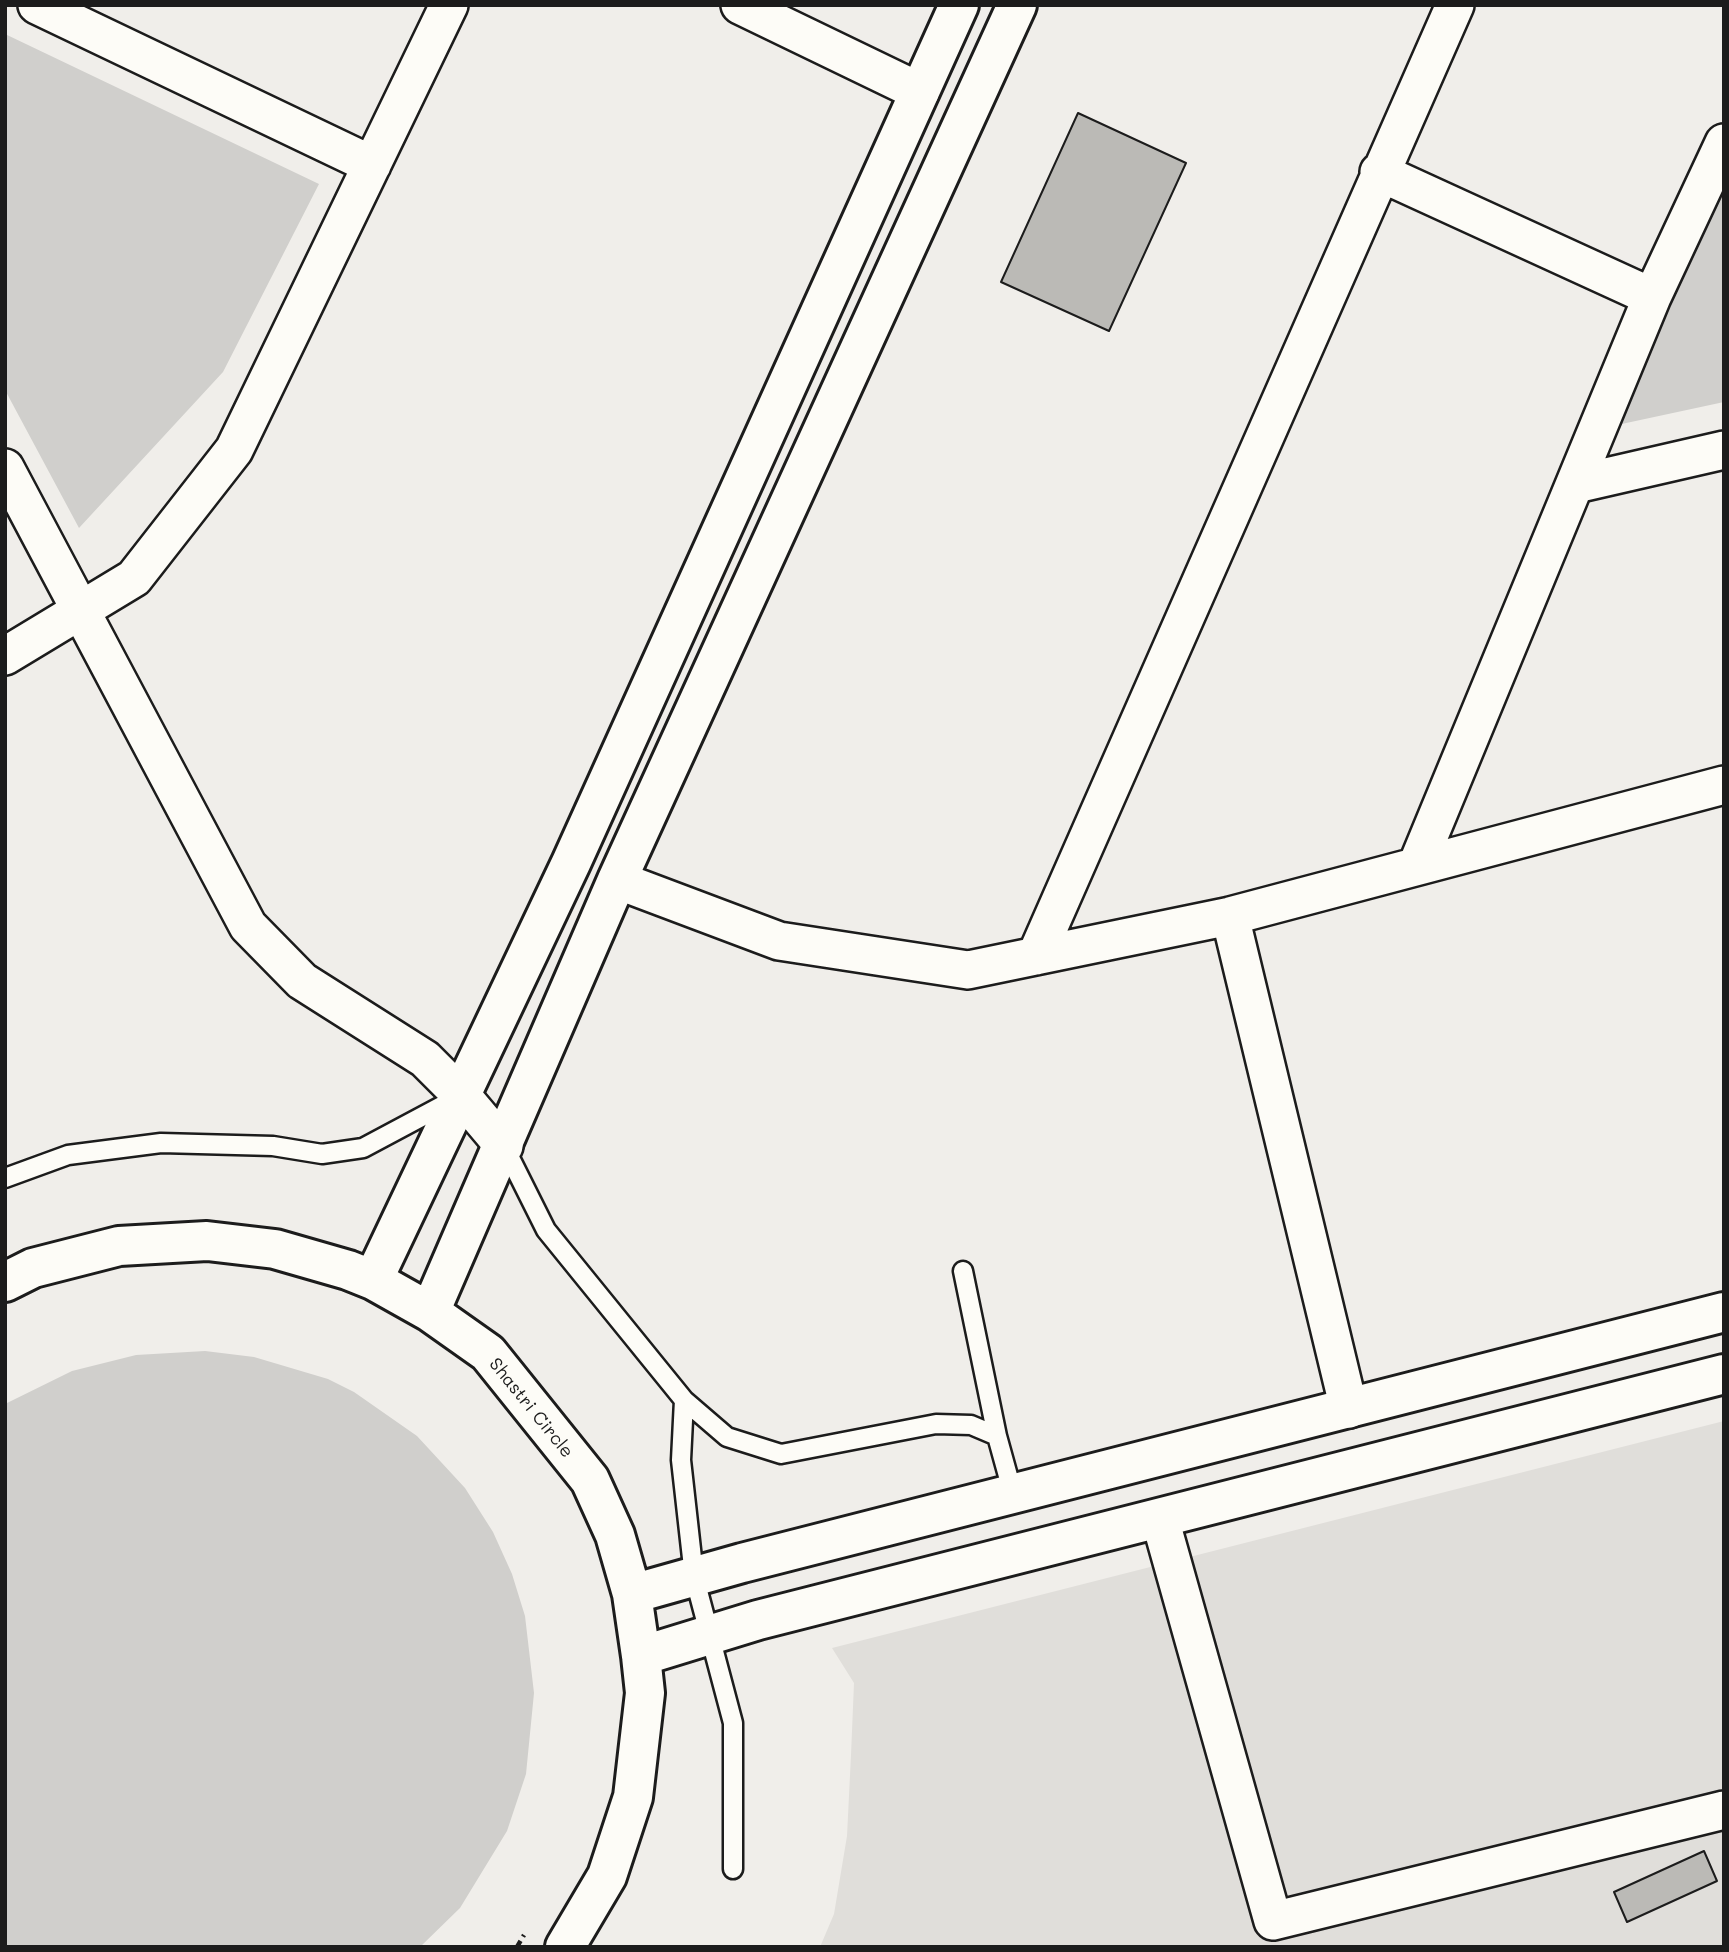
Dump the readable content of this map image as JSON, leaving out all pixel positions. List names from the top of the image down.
{
  "streets": {
    "street": ["Shastri Circle"]
  }
}
